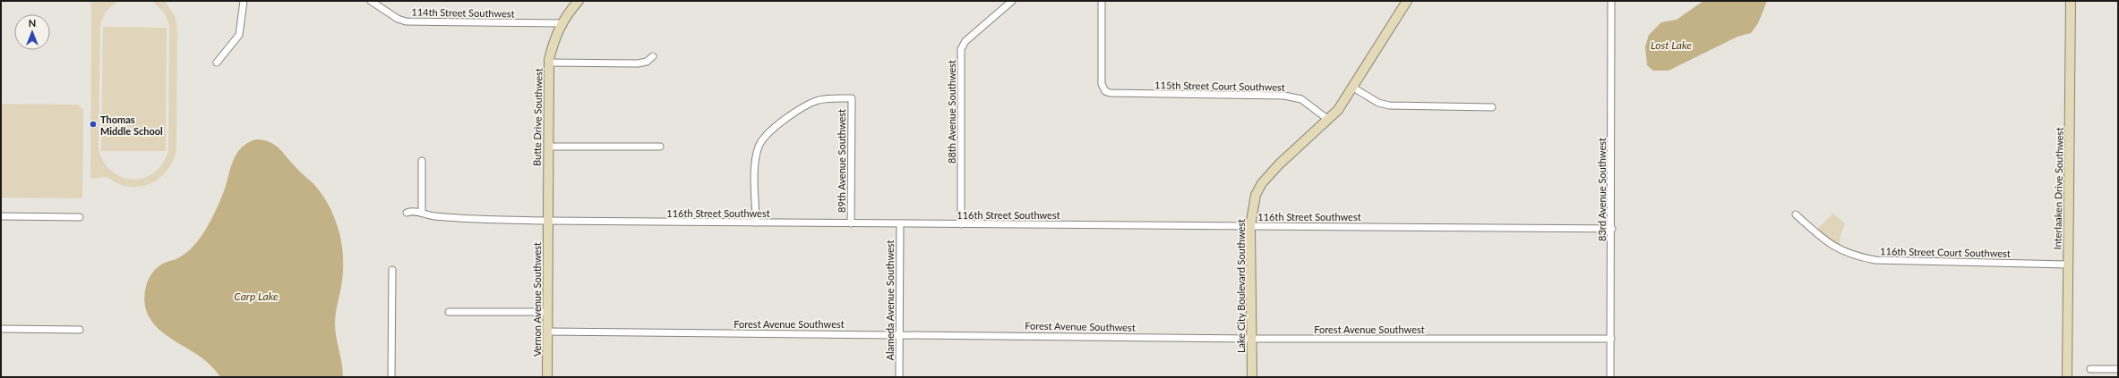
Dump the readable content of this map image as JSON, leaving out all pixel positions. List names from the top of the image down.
{
  "streets": {
    "street": [
      "114th Street Southwest",
      "115th Street Court Southwest",
      "88th Avenue Southwest",
      "Butte Drive Southwest",
      "89th Avenue Southwest",
      "Interlaaken Drive Southwest",
      "83rd Avenue Southwest",
      "116th Street Southwest",
      "116th Street Court Southwest",
      "Lake City Boulevard Southwest",
      "Vernon Avenue Southwest",
      "Alameda Avenue Southwest",
      "Forest Avenue Southwest"
    ]
  },
  "crossings": [
    ["114th Street Southwest", "Butte Drive Southwest"],
    ["115th Street Court Southwest", "Lake City Boulevard Southwest"],
    ["88th Avenue Southwest", "116th Street Southwest"],
    ["Butte Drive Southwest", "116th Street Southwest"],
    ["Butte Drive Southwest", "Vernon Avenue Southwest"],
    ["89th Avenue Southwest", "116th Street Southwest"],
    ["Interlaaken Drive Southwest", "116th Street Court Southwest"],
    ["83rd Avenue Southwest", "116th Street Southwest"],
    ["83rd Avenue Southwest", "Forest Avenue Southwest"],
    ["116th Street Southwest", "Lake City Boulevard Southwest"],
    ["116th Street Southwest", "Vernon Avenue Southwest"],
    ["116th Street Southwest", "Alameda Avenue Southwest"],
    ["Lake City Boulevard Southwest", "Forest Avenue Southwest"],
    ["Vernon Avenue Southwest", "Forest Avenue Southwest"],
    ["Alameda Avenue Southwest", "Forest Avenue Southwest"]
  ],
  "water": ["Lost Lake", "Carp Lake"],
  "places": ["Thomas Middle School"],
  "north": "top"
}
